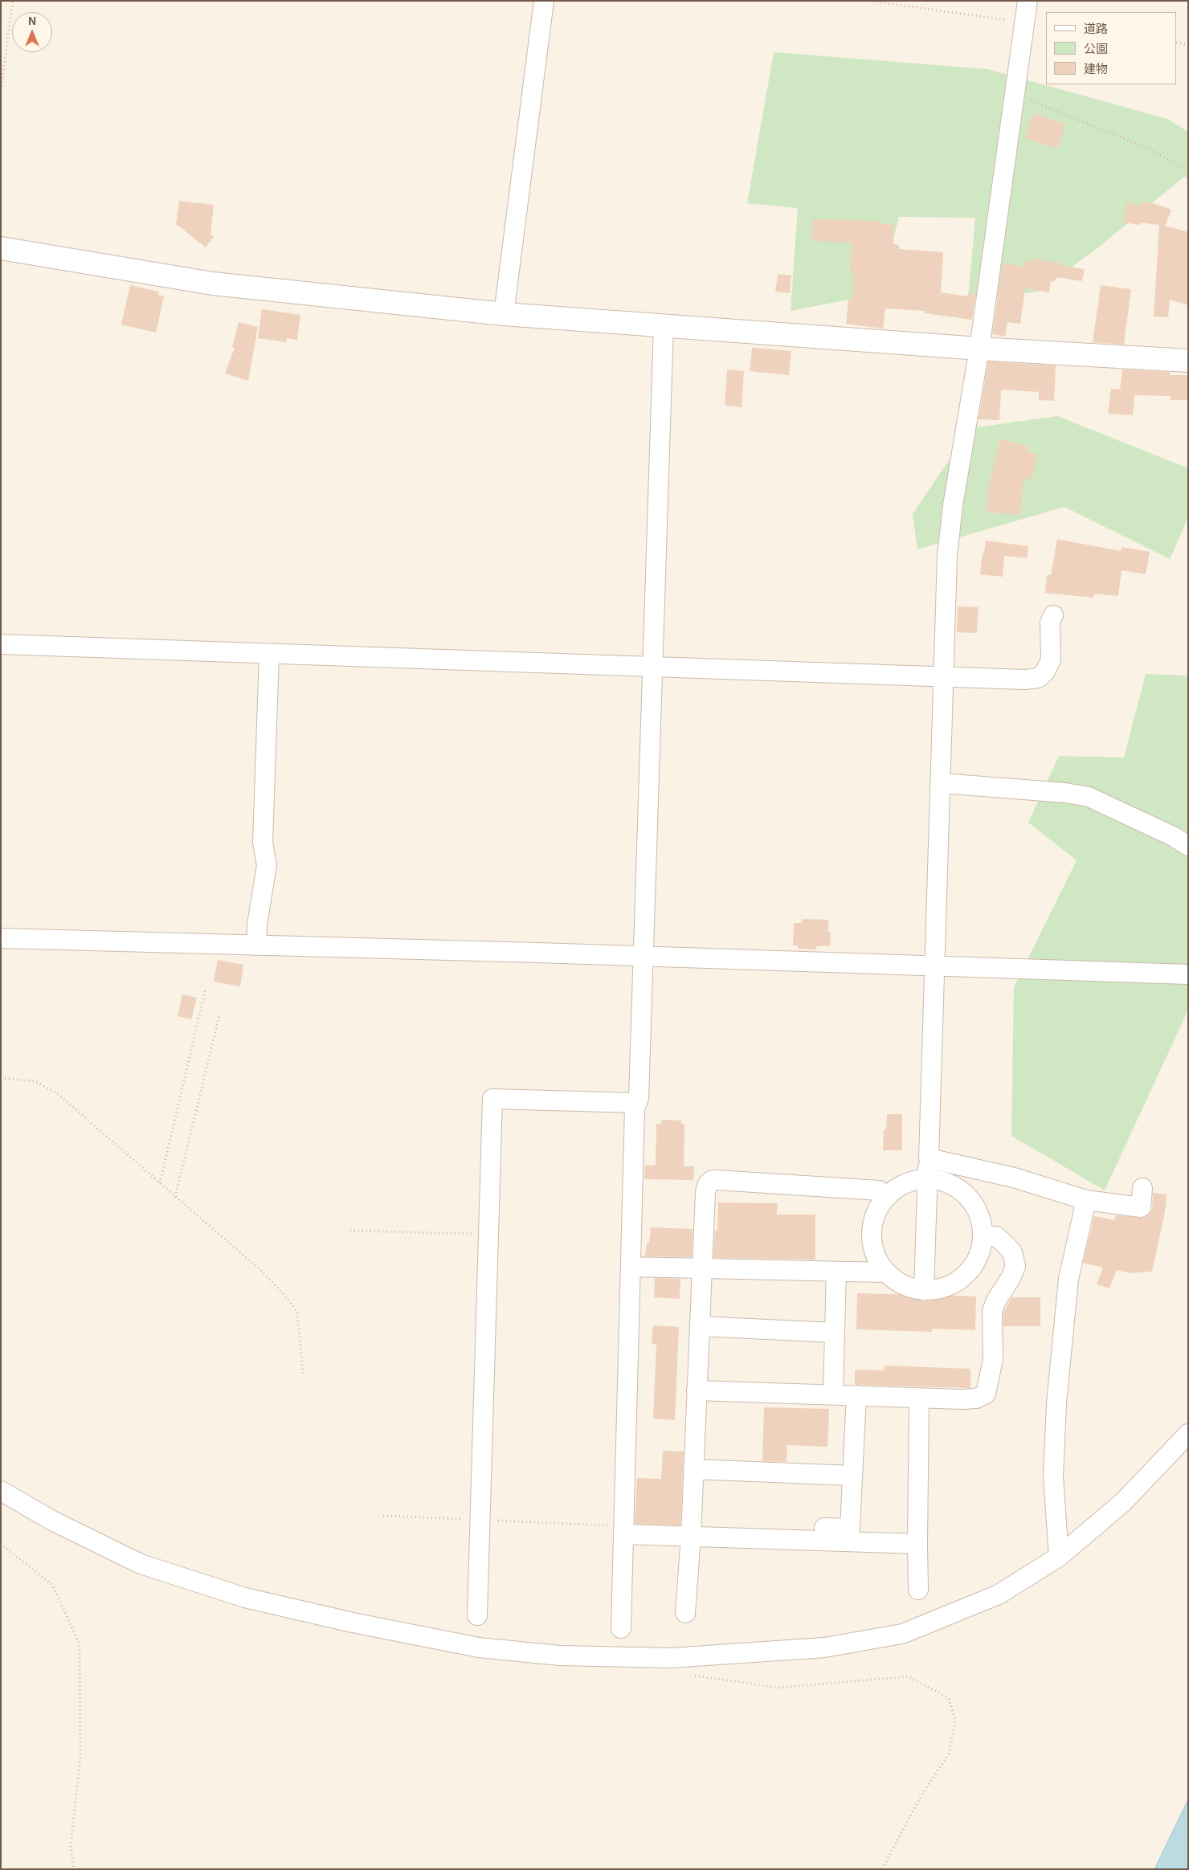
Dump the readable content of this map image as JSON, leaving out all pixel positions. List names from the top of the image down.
{
  "legend": ["道路", "公園", "建物"],
  "north": "top"
}
